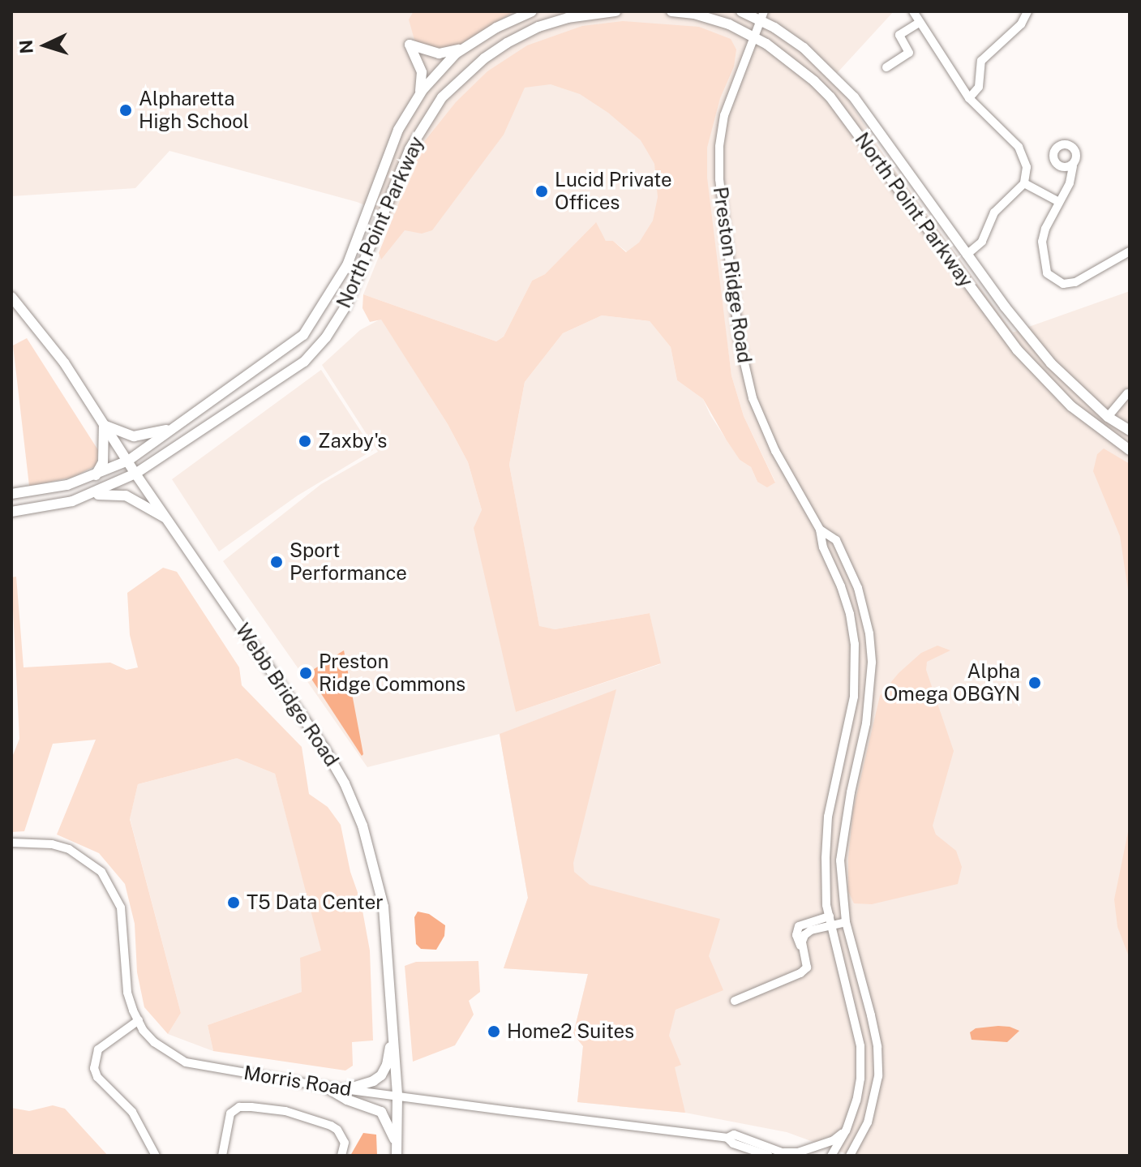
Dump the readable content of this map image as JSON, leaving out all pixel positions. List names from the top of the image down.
{
  "streets": {
    "street": [
      "North Point Parkway",
      "Preston Ridge Road",
      "Webb Bridge Road",
      "Morris Road"
    ]
  },
  "crossings": [
    ["North Point Parkway", "Preston Ridge Road"],
    ["North Point Parkway", "Webb Bridge Road"],
    ["Webb Bridge Road", "Morris Road"]
  ],
  "places": [
    "Alpharetta High School",
    "Lucid Private Offices",
    "Zaxby's",
    "Sport Performance",
    "Preston Ridge Commons",
    "Alpha Omega OBGYN",
    "T5 Data Center",
    "Home2 Suites"
  ],
  "north": "left"
}
